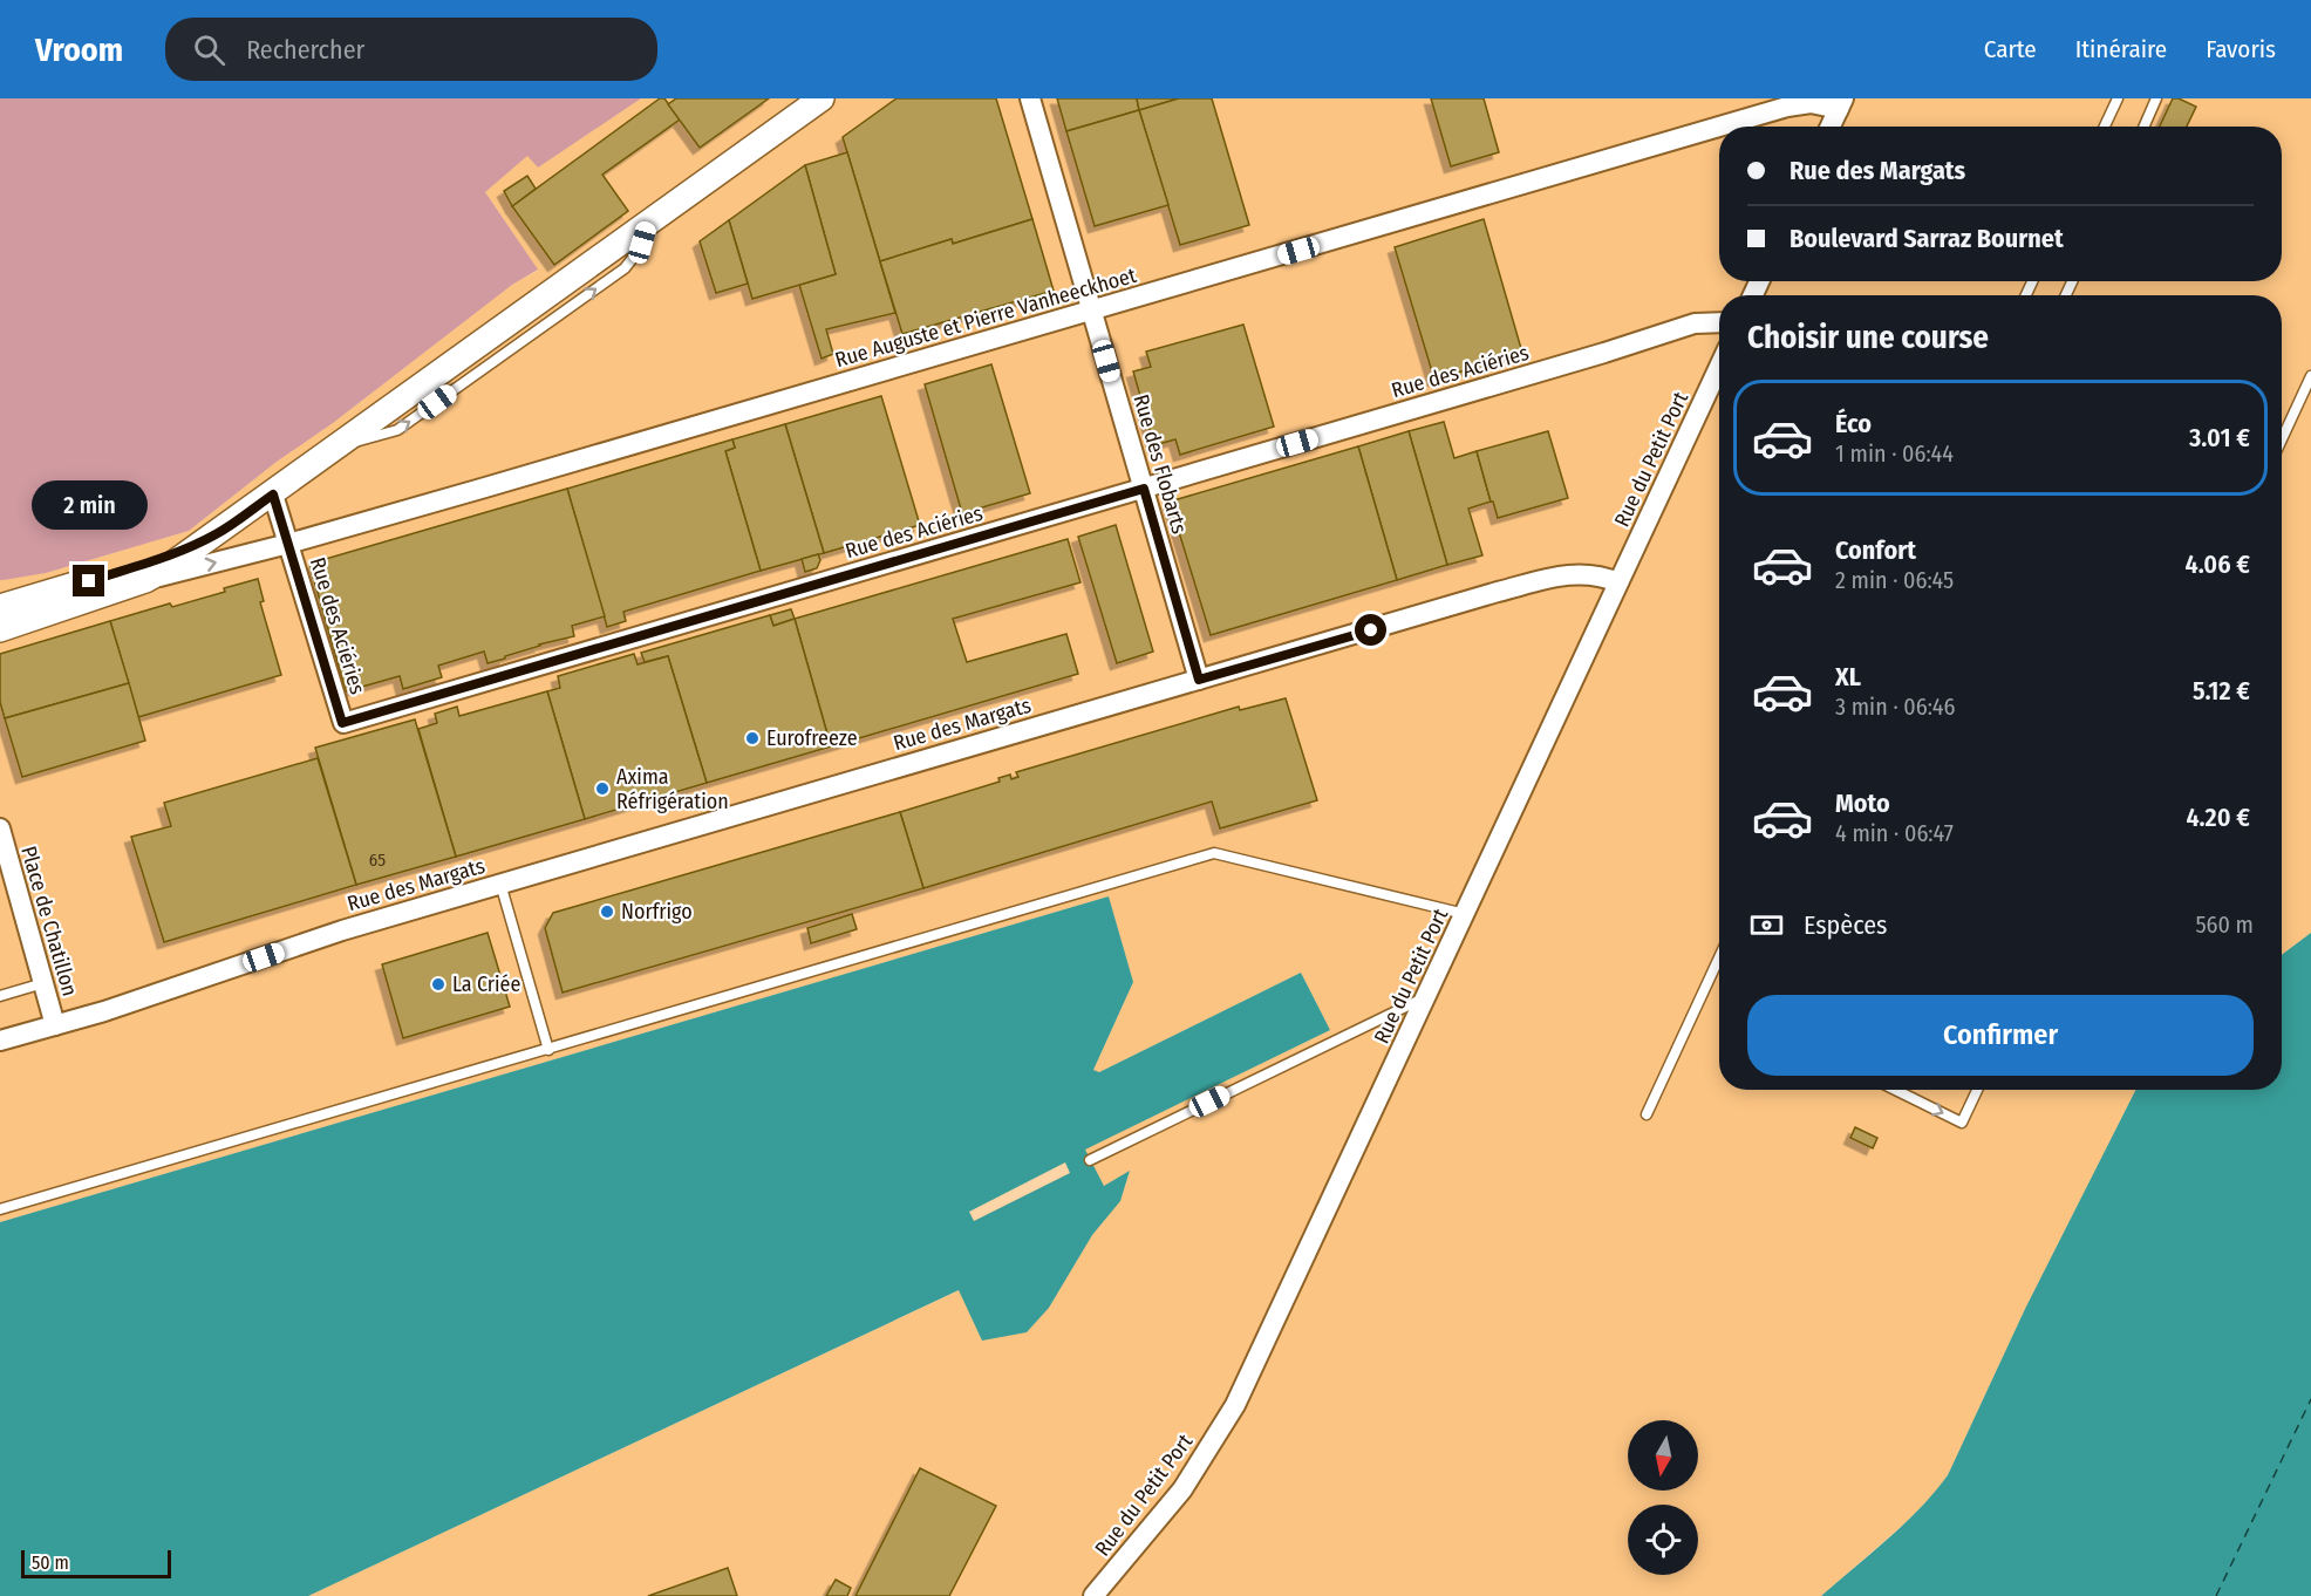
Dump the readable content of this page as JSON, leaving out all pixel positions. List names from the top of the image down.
{
  "streets": {
    "street": [
      "Rue Auguste et Pierre Vanheeckhoet",
      "Rue des Aciéries",
      "Rue du Petit Port",
      "Rue des Flobarts",
      "Rue des Margats",
      "Place de Chatillon"
    ]
  },
  "crossings": [
    ["Rue Auguste et Pierre Vanheeckhoet", "Rue des Aciéries"],
    ["Rue Auguste et Pierre Vanheeckhoet", "Rue des Flobarts"],
    ["Rue des Aciéries", "Rue des Flobarts"],
    ["Rue du Petit Port", "Rue des Margats"],
    ["Rue des Flobarts", "Rue des Margats"],
    ["Rue des Margats", "Place de Chatillon"]
  ],
  "places": [
    "Eurofreeze",
    "Axima Réfrigération",
    "Norfrigo",
    "La Criée"
  ],
  "house_numbers": ["65"],
  "scale_bar": "50 m",
  "north": "bottom",
  "page": {
    "header": "Vroom",
    "search": "Rechercher",
    "nav": ["Carte", "Itinéraire", "Favoris"],
    "banner": ["Rue des Margats", "Boulevard Sarraz Bournet"],
    "heading": "Choisir une course",
    "list": [
      {
        "name": "Éco",
        "note": "1 min · 06:44",
        "value": "3.01 €"
      },
      {
        "name": "Confort",
        "note": "2 min · 06:45",
        "value": "4.06 €"
      },
      {
        "name": "XL",
        "note": "3 min · 06:46",
        "value": "5.12 €"
      },
      {
        "name": "Moto",
        "note": "4 min · 06:47",
        "value": "4.20 €"
      }
    ],
    "bubble": "2 min",
    "pay": ["Espèces", "560 m"],
    "buttons": "Confirmer",
    "scale": "50 m"
  }
}
